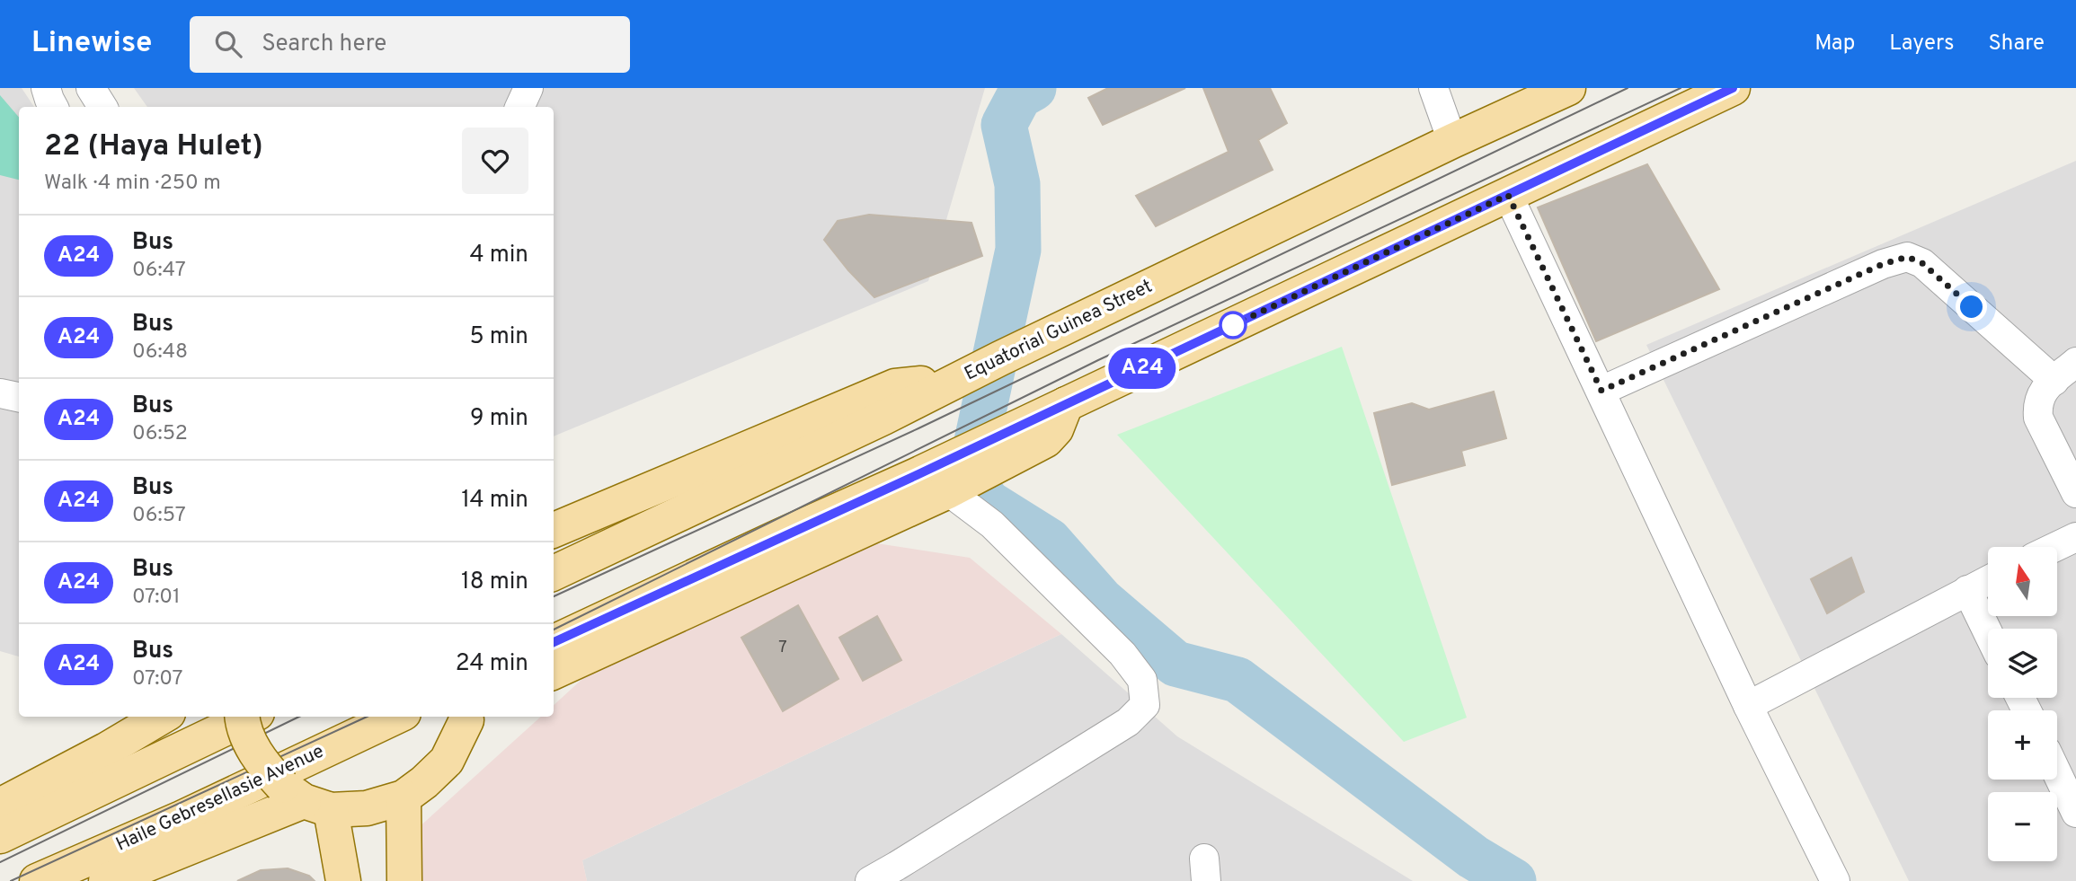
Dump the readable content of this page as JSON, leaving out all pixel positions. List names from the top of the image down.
{
  "streets": {
    "main road": ["Equatorial Guinea Street", "Haile Gebresellasie Avenue"]
  },
  "lines": ["bus line A24"],
  "house_numbers": ["7"],
  "north": "top",
  "page": {
    "header": "Linewise",
    "search": "Search here",
    "nav": ["Map", "Layers", "Share"],
    "on_map": "A24",
    "heading": ["22 (Haya Hulet)", "Walk · 4 min · 250 m"],
    "list": [
      {
        "mark": "A24",
        "name": "Bus",
        "note": "06:47",
        "value": "4 min"
      },
      {
        "mark": "A24",
        "name": "Bus",
        "note": "06:48",
        "value": "5 min"
      },
      {
        "mark": "A24",
        "name": "Bus",
        "note": "06:52",
        "value": "9 min"
      },
      {
        "mark": "A24",
        "name": "Bus",
        "note": "06:57",
        "value": "14 min"
      },
      {
        "mark": "A24",
        "name": "Bus",
        "note": "07:01",
        "value": "18 min"
      },
      {
        "mark": "A24",
        "name": "Bus",
        "note": "07:07",
        "value": "24 min"
      }
    ],
    "map_buttons": ["+", "−"]
  }
}
